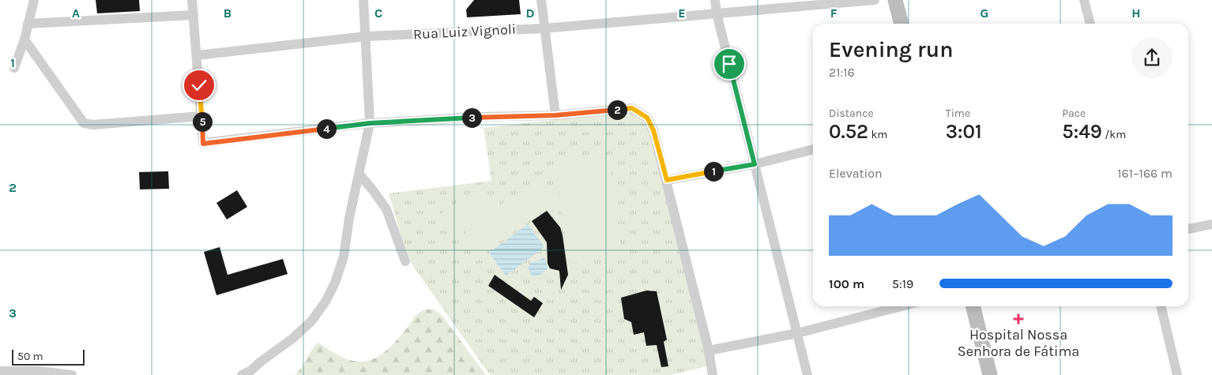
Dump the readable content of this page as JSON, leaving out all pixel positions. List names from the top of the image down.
{
  "streets": {
    "street": ["Rua Luiz Vignoli"]
  },
  "places": {
    "health": ["Hospital Nossa Senhora de Fátima"]
  },
  "scale_bar": "50 m",
  "page": {
    "heading": ["Evening run", "21:16"],
    "stats": [
      ["Distance", "0.52 km"],
      ["Time", "3:01"],
      ["Pace", "5:49 /km"]
    ],
    "pins": [
      "2",
      "3",
      "5",
      "4",
      "1"
    ],
    "chart": ["Elevation", "161–166 m"],
    "list": [
      {
        "name": "100 m",
        "note": "5:19"
      }
    ],
    "scale": "50 m"
  },
  "grid": {
    "columns": [
      "A",
      "B",
      "C",
      "D",
      "E",
      "F",
      "G",
      "H"
    ],
    "rows": ["1", "2", "3"]
  }
}
